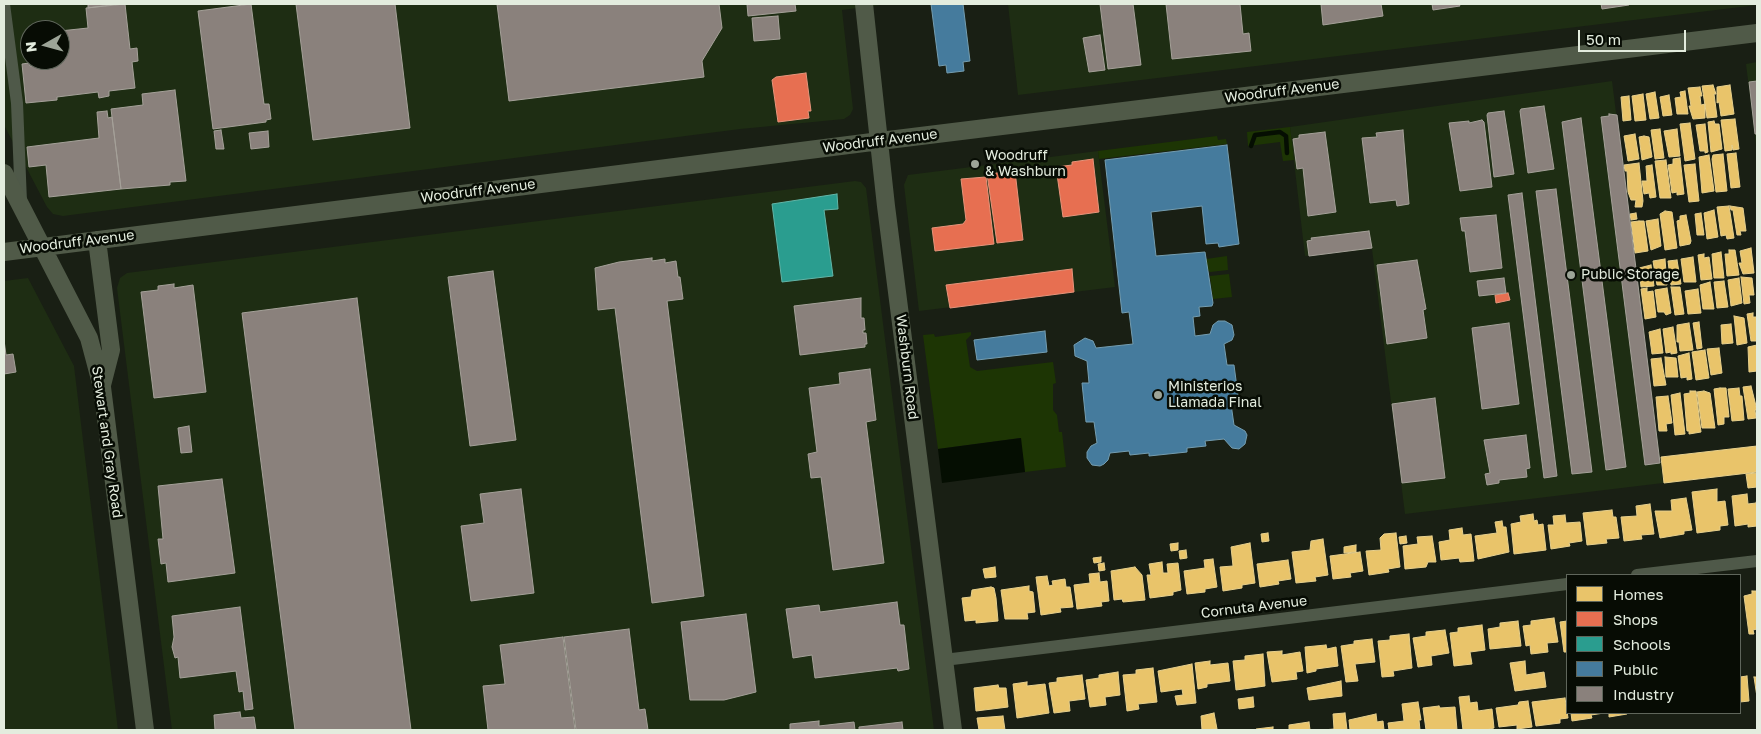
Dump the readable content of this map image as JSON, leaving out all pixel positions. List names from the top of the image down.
{
  "streets": {
    "main road": ["Woodruff Avenue", "Washburn Road", "Stewart and Gray Road"],
    "street": ["Cornuta Avenue"]
  },
  "crossings": [
    ["Woodruff Avenue", "Washburn Road"],
    ["Woodruff Avenue", "Stewart and Gray Road"],
    ["Washburn Road", "Cornuta Avenue"]
  ],
  "places": ["Woodruff & Washburn", "Public Storage", "Ministerios Llamada Final"],
  "legend": [
    "Homes",
    "Shops",
    "Schools",
    "Public",
    "Industry"
  ],
  "scale_bar": "50 m",
  "north": "left"
}
